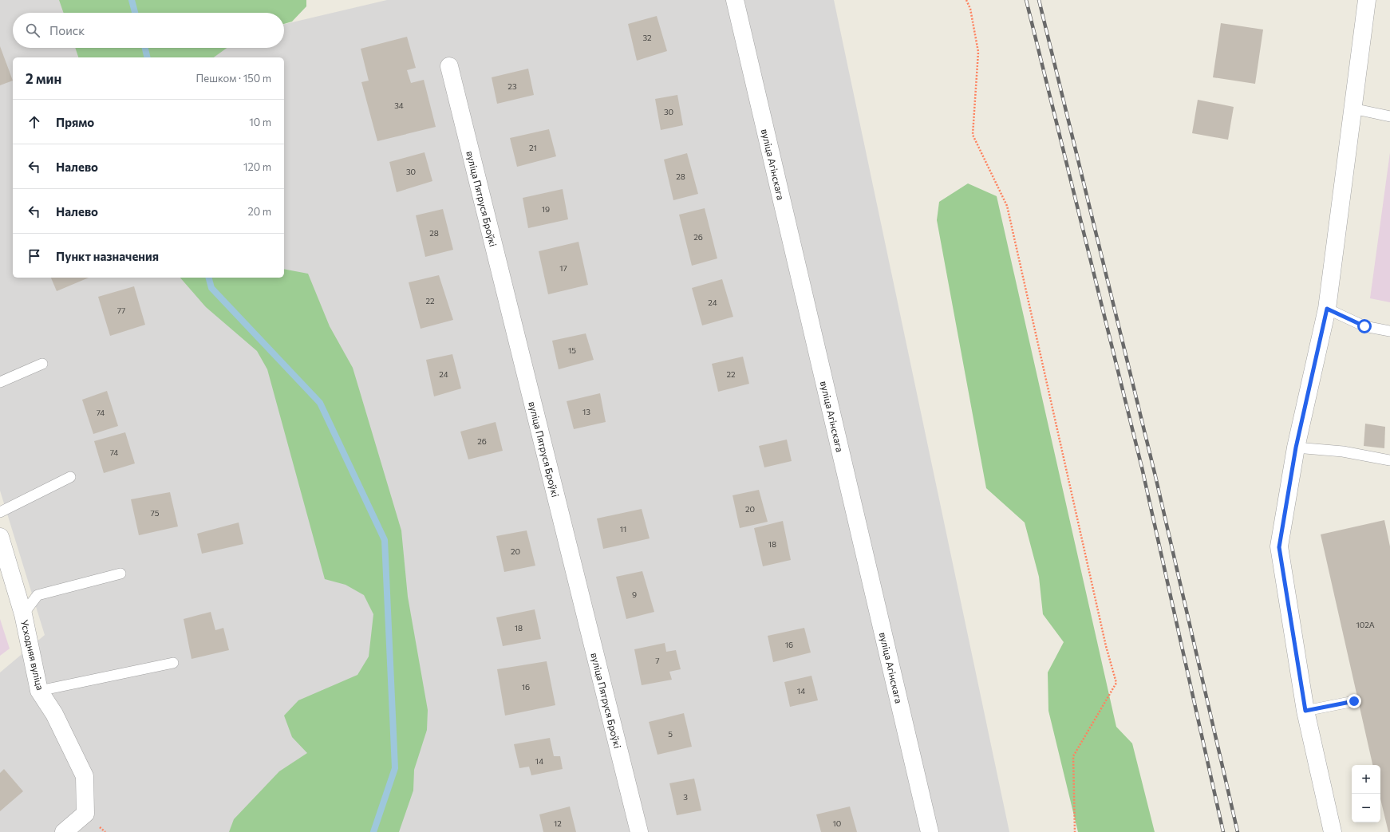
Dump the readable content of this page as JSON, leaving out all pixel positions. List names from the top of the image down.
{
  "streets": {
    "street": ["вуліца Агінскага", "вуліца Пятруся Броўкі", "Усходняя вуліца"]
  },
  "house_numbers": [
    "32",
    "23",
    "34",
    "30",
    "21",
    "30",
    "28",
    "19",
    "28",
    "26",
    "17",
    "22",
    "24",
    "77",
    "15",
    "24",
    "22",
    "13",
    "74",
    "26",
    "74",
    "20",
    "75",
    "11",
    "18",
    "20",
    "9",
    "102А",
    "18",
    "16",
    "7",
    "16",
    "14",
    "5",
    "14",
    "3",
    "12",
    "10"
  ],
  "page": {
    "search": "Поиск",
    "heading": ["2 мин", "Пешком · 150 m"],
    "list": [
      ["Прямо", "10 m"],
      ["Налево", "120 m"],
      ["Налево", "20 m"],
      "Пункт назначения"
    ],
    "map_buttons": ["+", "−"]
  }
}
